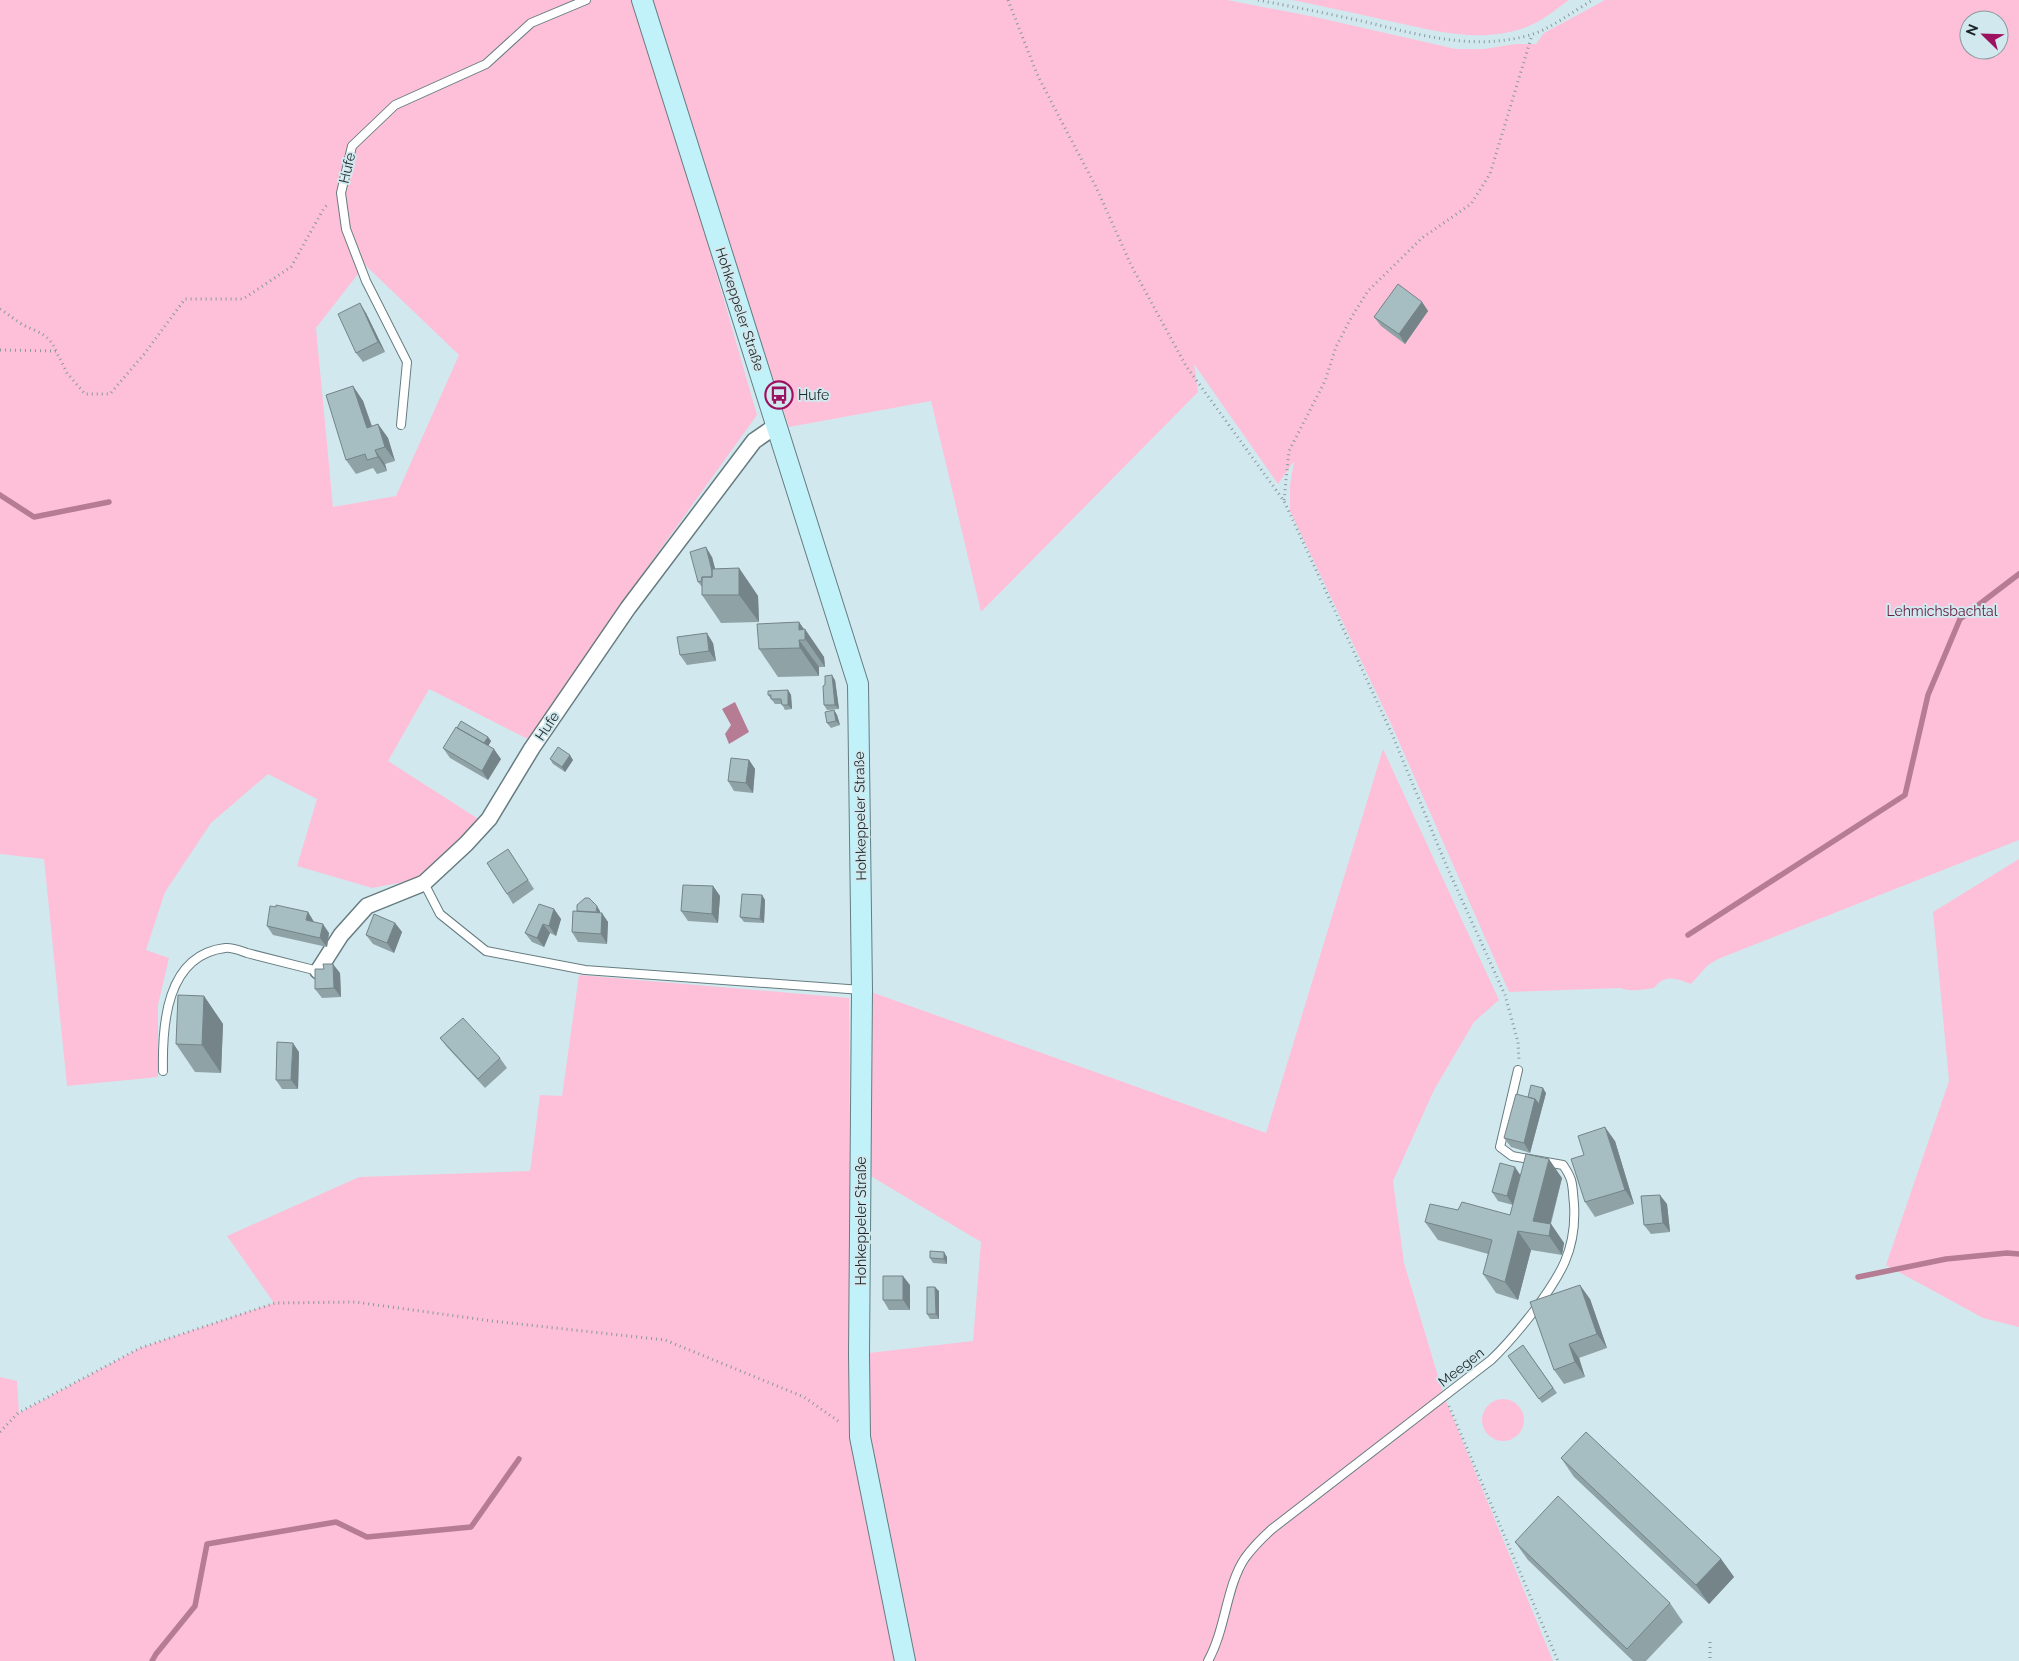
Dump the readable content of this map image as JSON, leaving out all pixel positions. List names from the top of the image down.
{
  "streets": {
    "street": ["Hufe", "Hohkeppeler Straße"],
    "lane": ["Meegen"]
  },
  "crossings": [
    ["Hufe", "Hohkeppeler Straße"]
  ],
  "parks": ["Lehmichsbachtal"],
  "places": {
    "bus stop": ["Hufe"]
  },
  "north": "top left"
}
